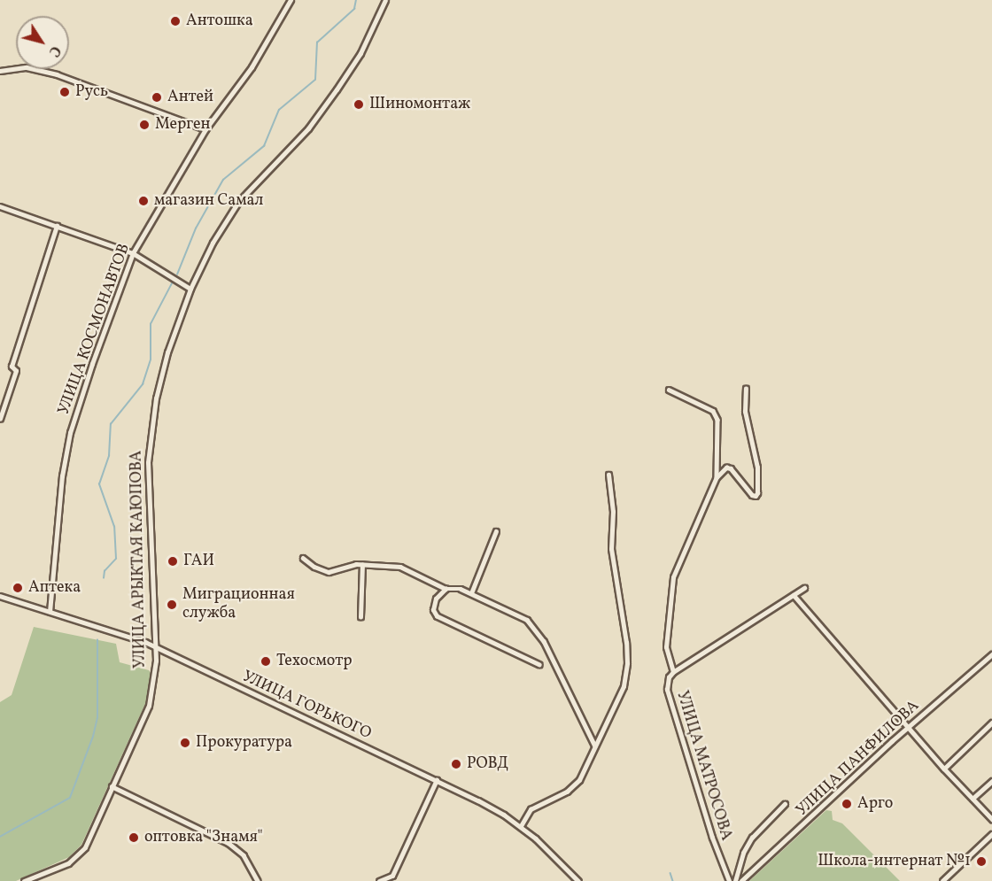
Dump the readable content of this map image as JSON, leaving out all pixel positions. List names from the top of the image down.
{
  "streets": {
    "street": [
      "УЛИЦА КОСМОНАВТОВ",
      "УЛИЦА АРЫКТАЯ КАЮПОВА",
      "УЛИЦА ГОРЬКОГО",
      "УЛИЦА ПАНФИЛОВА",
      "УЛИЦА МАТРОСОВА"
    ]
  },
  "crossings": [
    ["УЛИЦА КОСМОНАВТОВ", "УЛИЦА ГОРЬКОГО"],
    ["УЛИЦА АРЫКТАЯ КАЮПОВА", "УЛИЦА ГОРЬКОГО"]
  ],
  "places": [
    "Антошка",
    "Русь",
    "Антей",
    "Шиномонтаж",
    "Мерген",
    "магазин Самал",
    "ГАИ",
    "Аптека",
    "Миграционная служба",
    "Техосмотр",
    "Прокуратура",
    "РОВД",
    "Арго",
    "оптовка \"Знамя\"",
    "Школа-интернат №1"
  ],
  "north": "bottom right"
}
